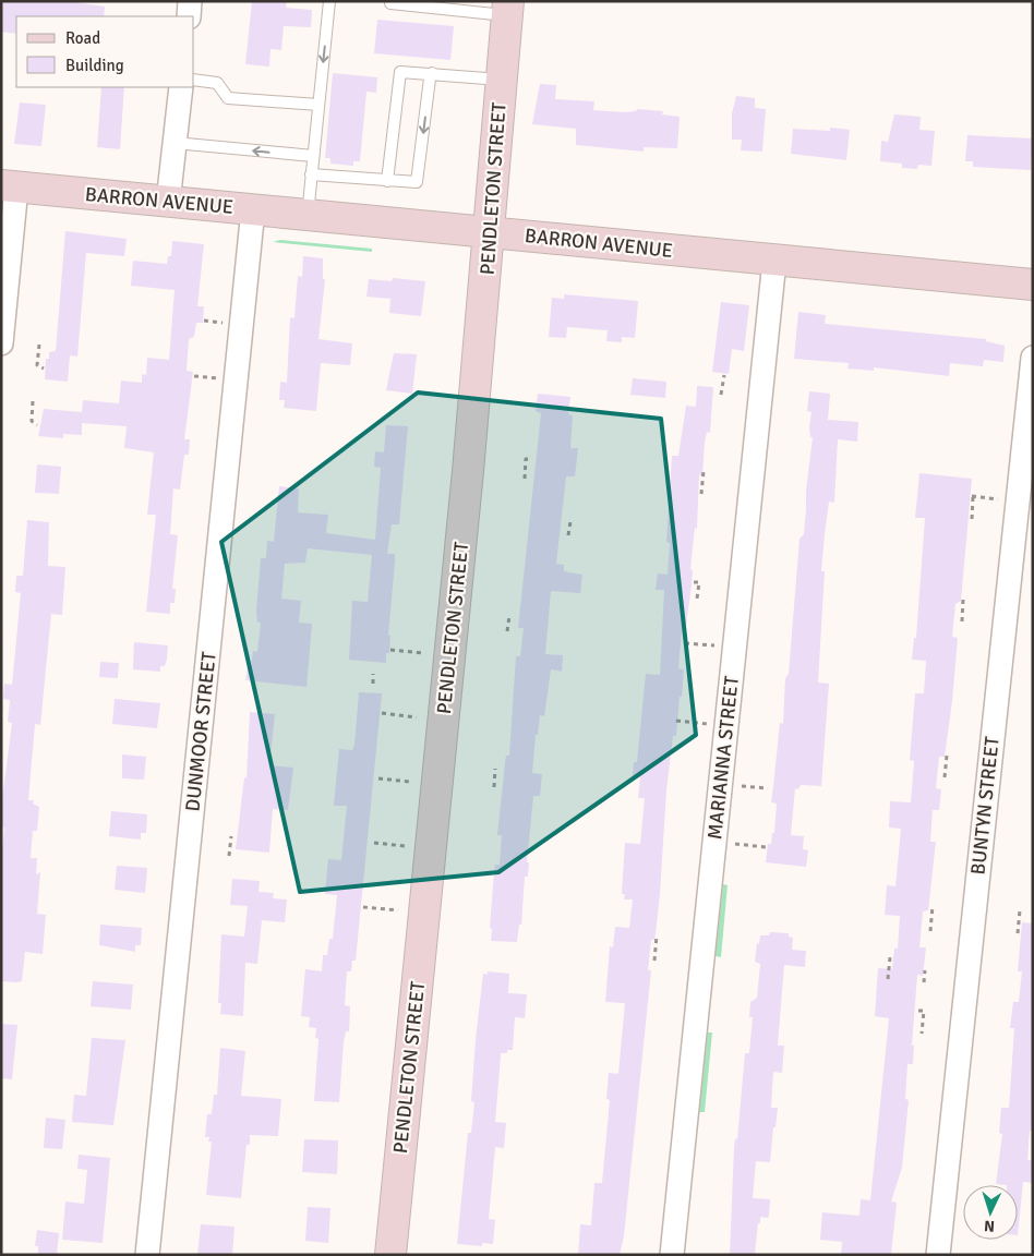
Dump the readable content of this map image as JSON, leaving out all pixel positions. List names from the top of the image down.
{
  "streets": {
    "main road": ["PENDLETON STREET", "BARRON AVENUE"],
    "street": ["DUNMOOR STREET", "MARIANNA STREET", "BUNTYN STREET"]
  },
  "crossings": [
    ["PENDLETON STREET", "BARRON AVENUE"],
    ["BARRON AVENUE", "DUNMOOR STREET"],
    ["BARRON AVENUE", "MARIANNA STREET"]
  ],
  "legend": ["Road", "Building"],
  "north": "bottom"
}
